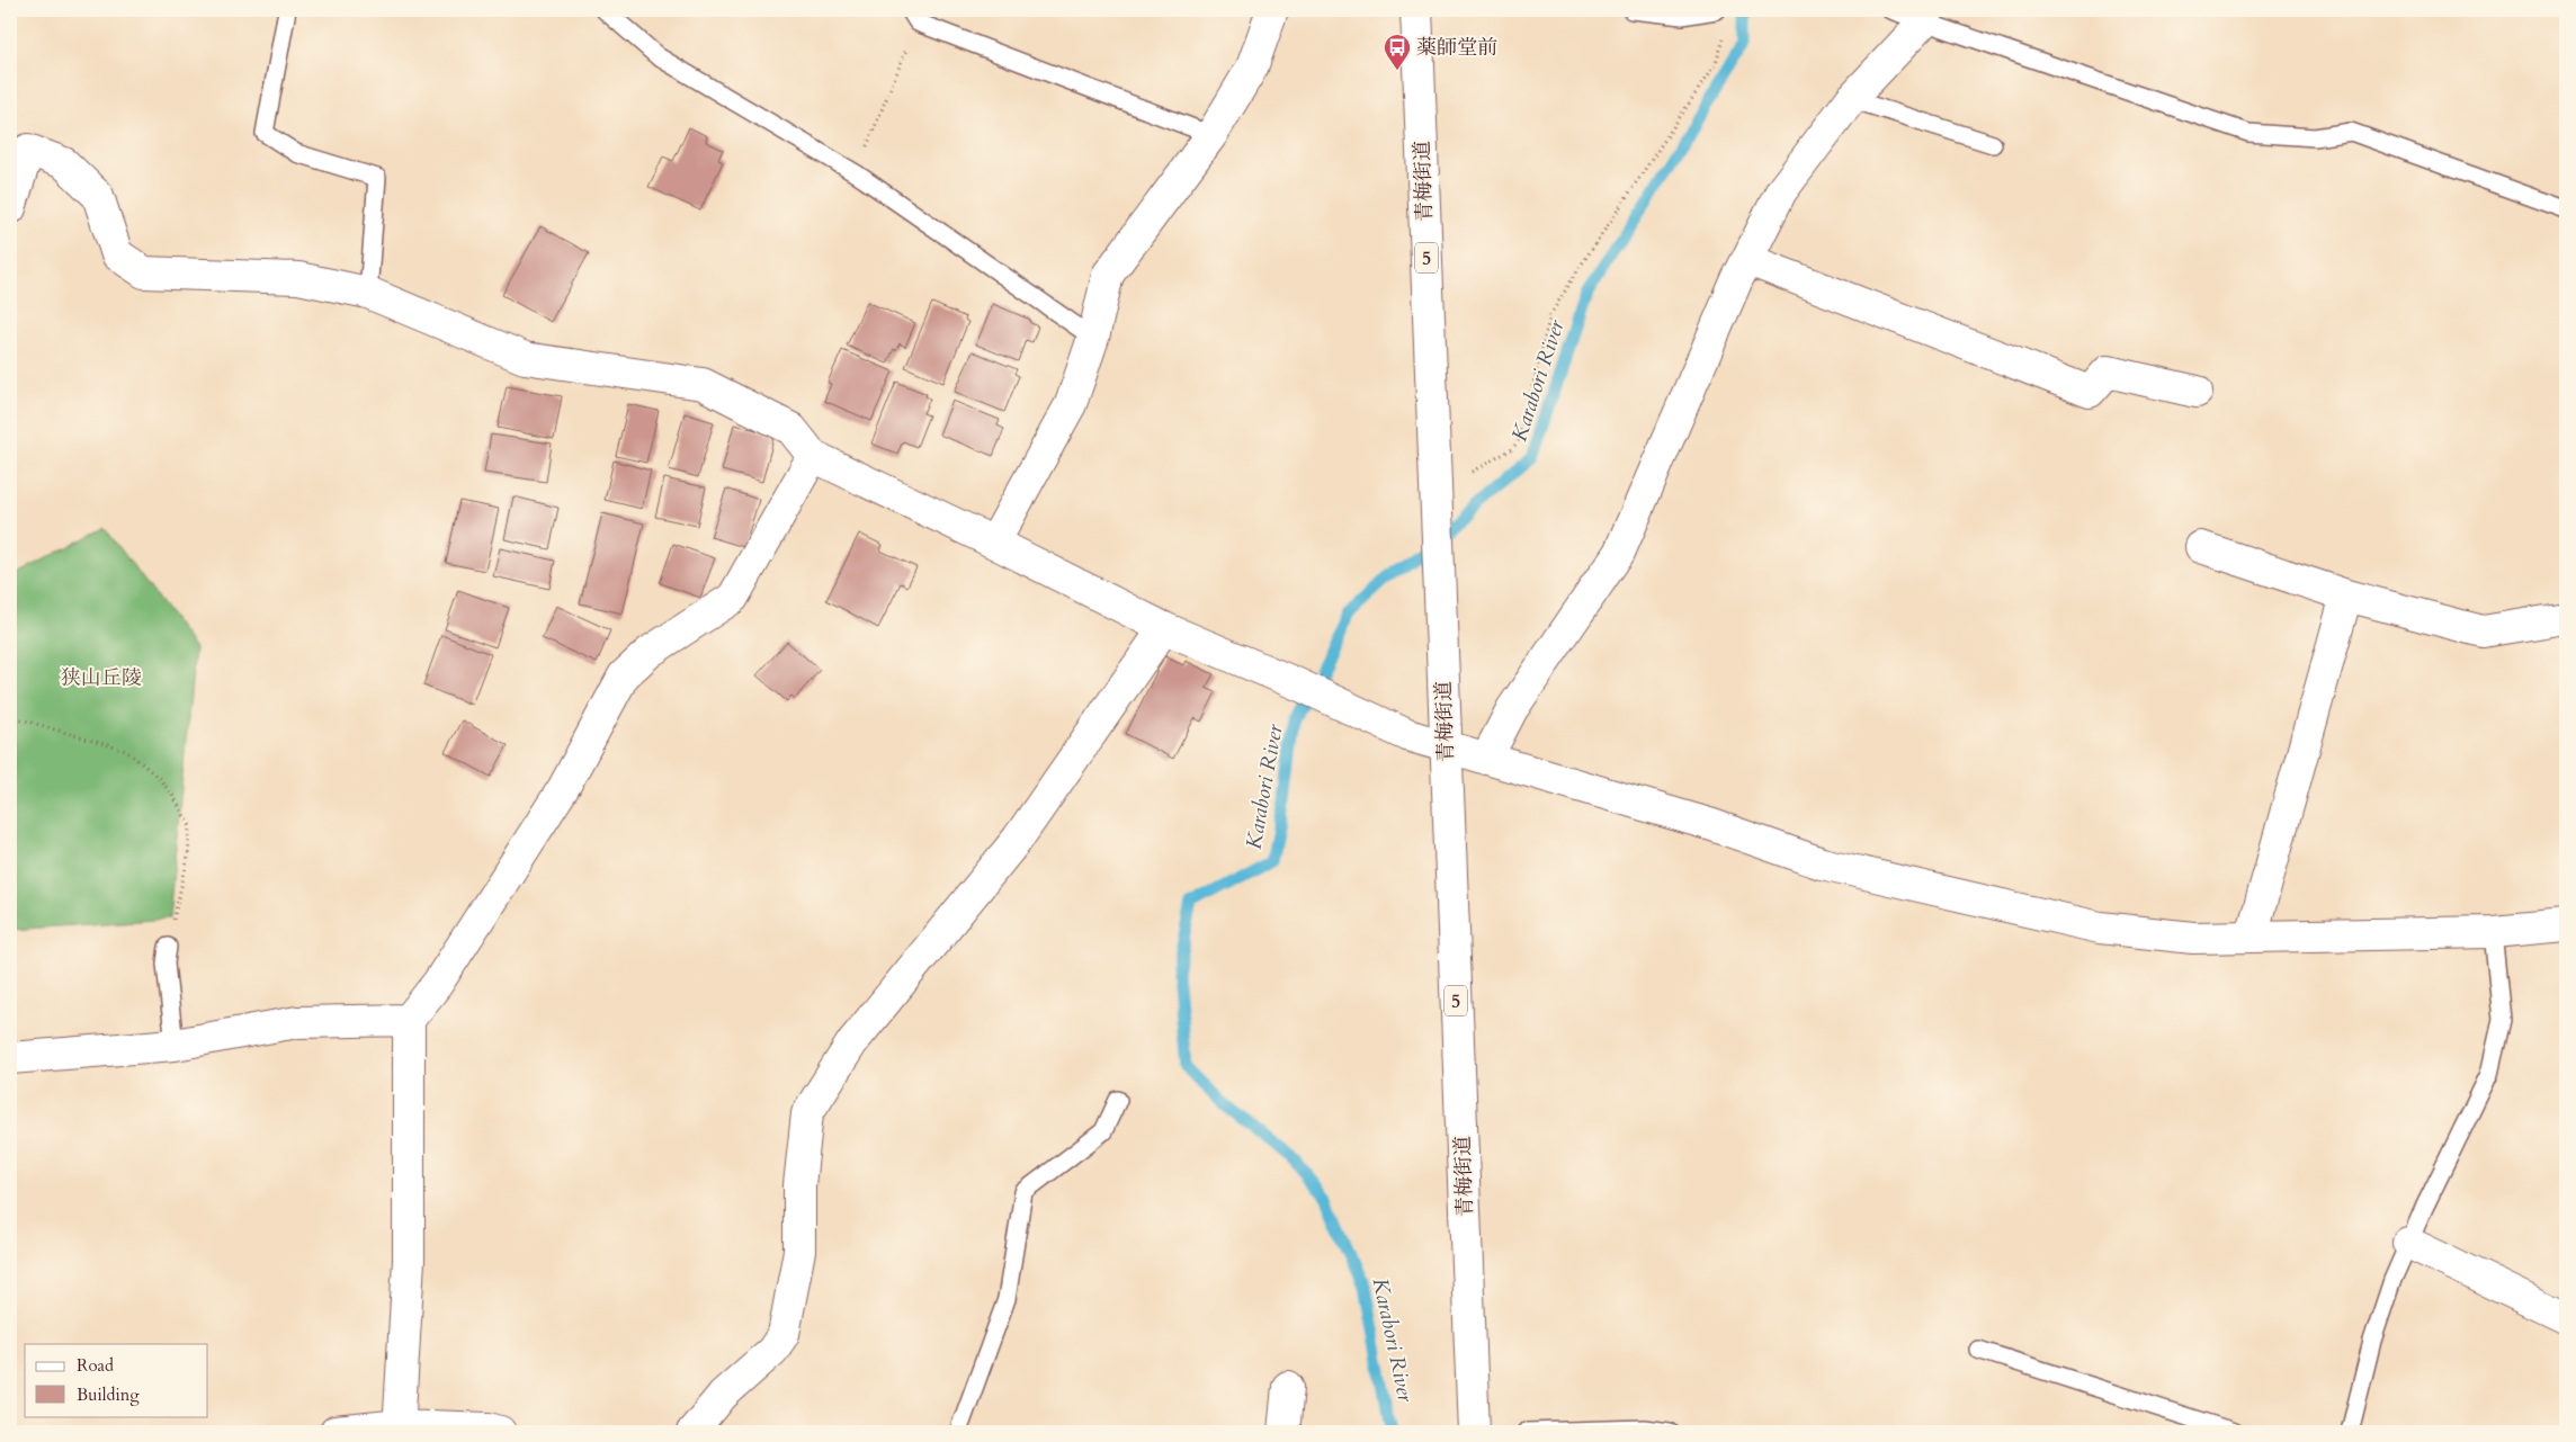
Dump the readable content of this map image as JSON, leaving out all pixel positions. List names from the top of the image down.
{
  "streets": {
    "street": ["青梅街道", "5"]
  },
  "water": ["Karabori River"],
  "parks": ["狭山丘陵"],
  "places": {
    "bus stop": ["薬師堂前"]
  },
  "legend": ["Road", "Building"]
}
